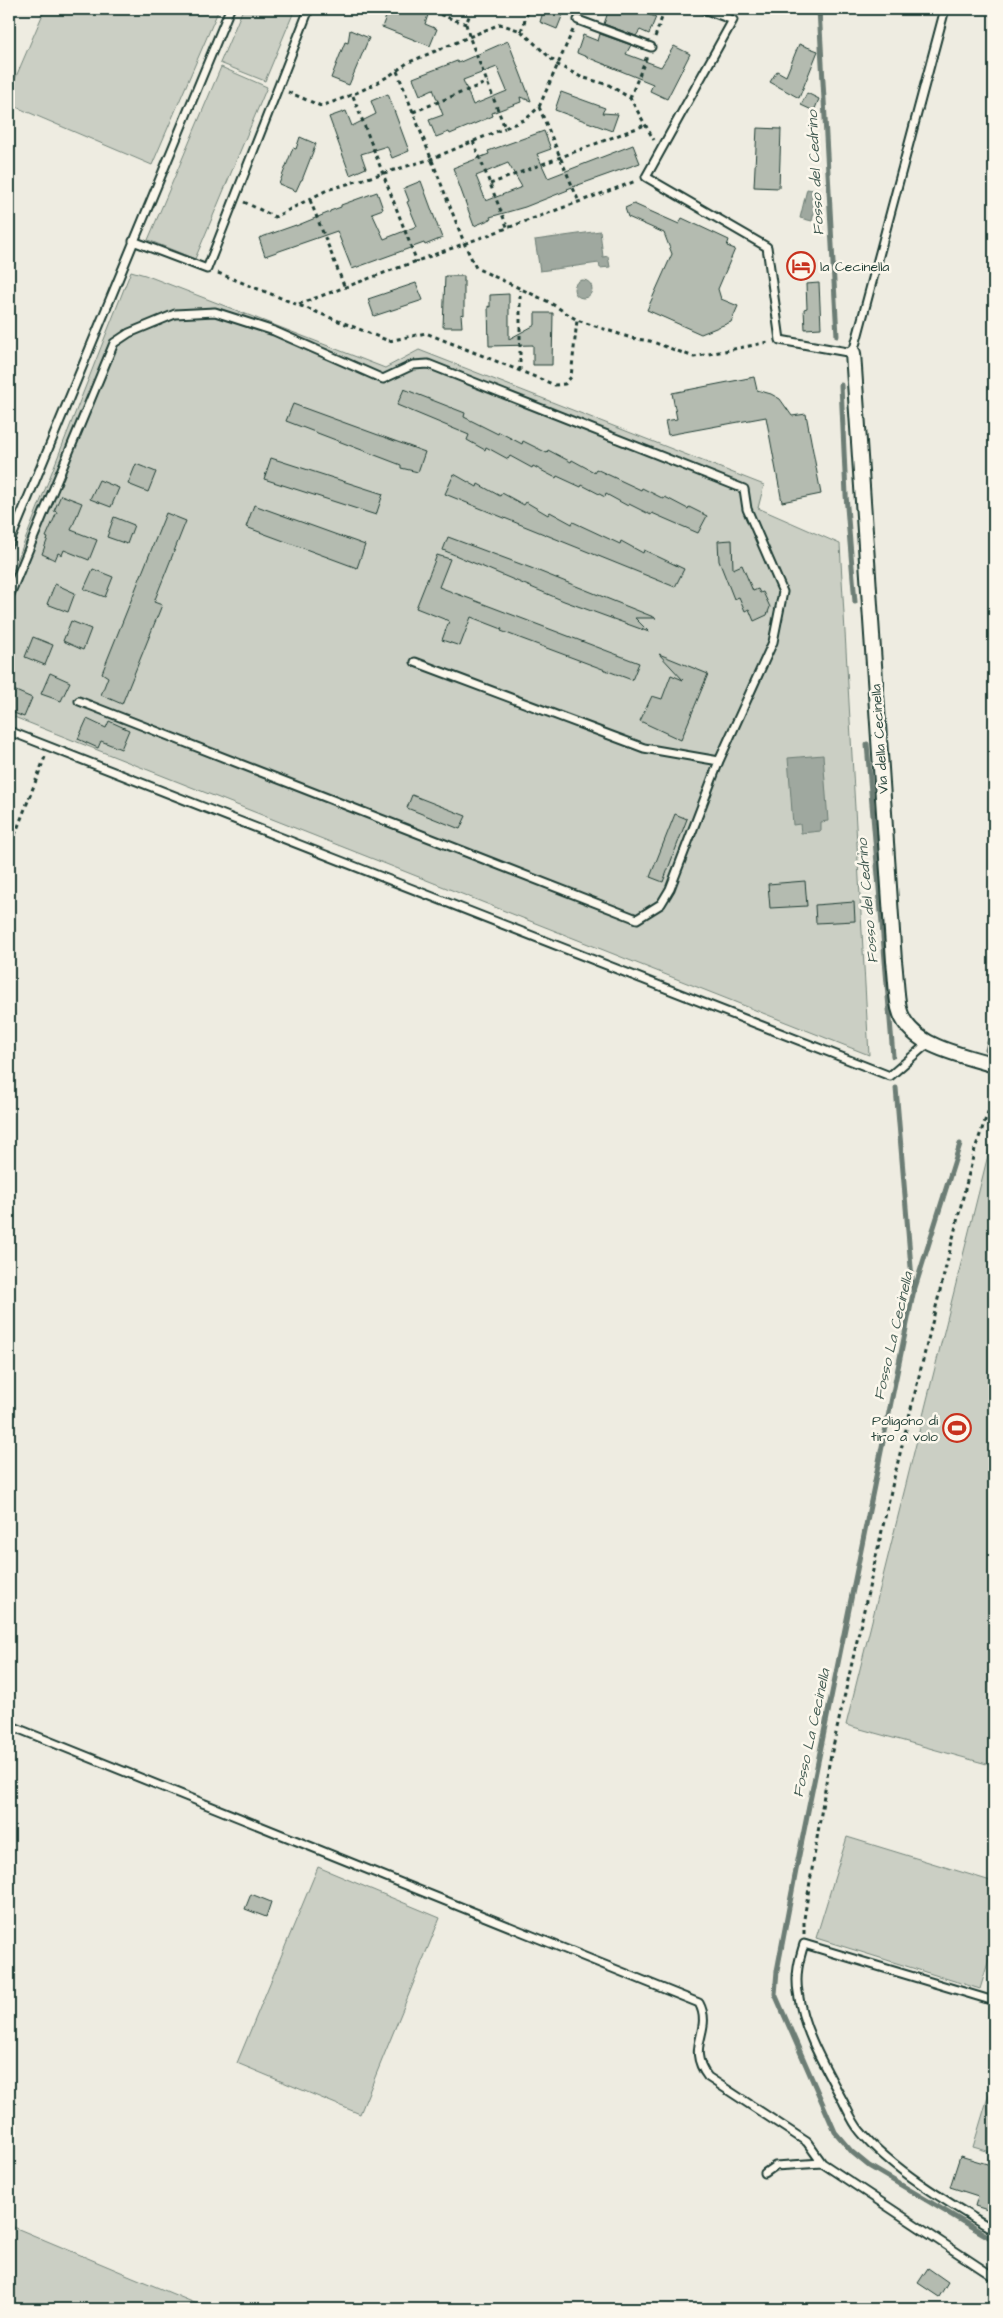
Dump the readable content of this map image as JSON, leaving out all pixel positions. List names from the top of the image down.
{
  "streets": {
    "street": ["Via della Cecinella"]
  },
  "water": ["Fosso del Cedrino", "Fosso La Cecinella"],
  "places": {
    "hotel": ["la Cecinella"],
    "sports": ["Poligono di tiro a volo"]
  }
}
